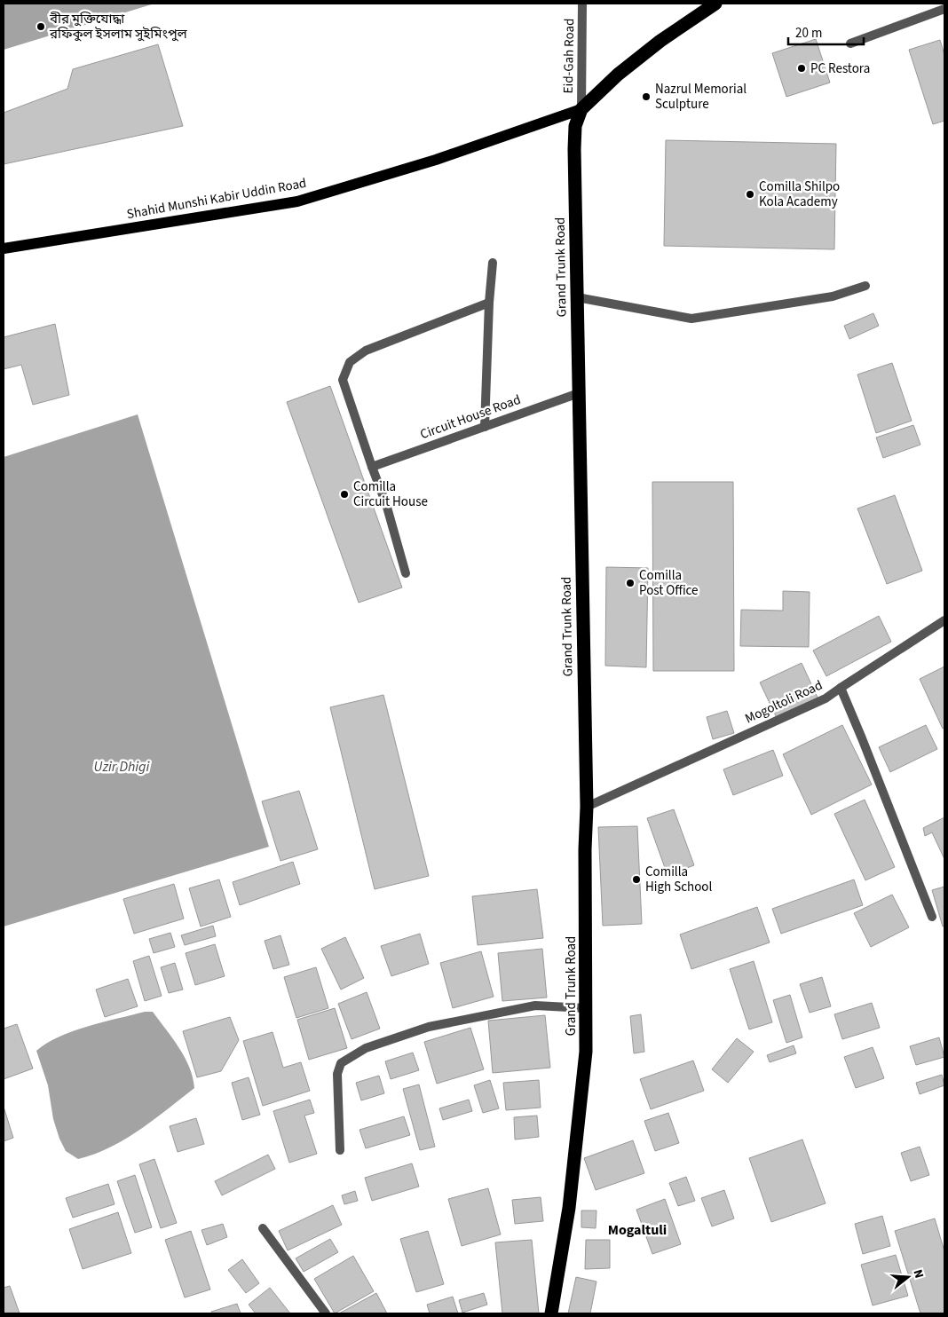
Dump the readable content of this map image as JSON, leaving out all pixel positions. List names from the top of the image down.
{
  "streets": {
    "highway": ["Grand Trunk Road"],
    "main road": ["Shahid Munshi Kabir Uddin Road"],
    "street": ["Eid-Gah Road", "Circuit House Road", "Mogoltoli Road"]
  },
  "crossings": [
    ["Eid-Gah Road", "Shahid Munshi Kabir Uddin Road"],
    ["Eid-Gah Road", "Grand Trunk Road"],
    ["Shahid Munshi Kabir Uddin Road", "Grand Trunk Road"],
    ["Grand Trunk Road", "Circuit House Road"],
    ["Grand Trunk Road", "Mogoltoli Road"]
  ],
  "districts": ["Mogaltuli"],
  "water": ["Uzir Dhigi"],
  "places": [
    "বীর মুক্তিযোদ্ধা রফিকুল ইসলাম সুইমিংপুল",
    "PC Restora",
    "Nazrul Memorial Sculpture",
    "Comilla Shilpo Kola Academy",
    "Comilla Circuit House",
    "Comilla Post Office",
    "Comilla High School"
  ],
  "scale_bar": "20 m",
  "north": "right"
}
